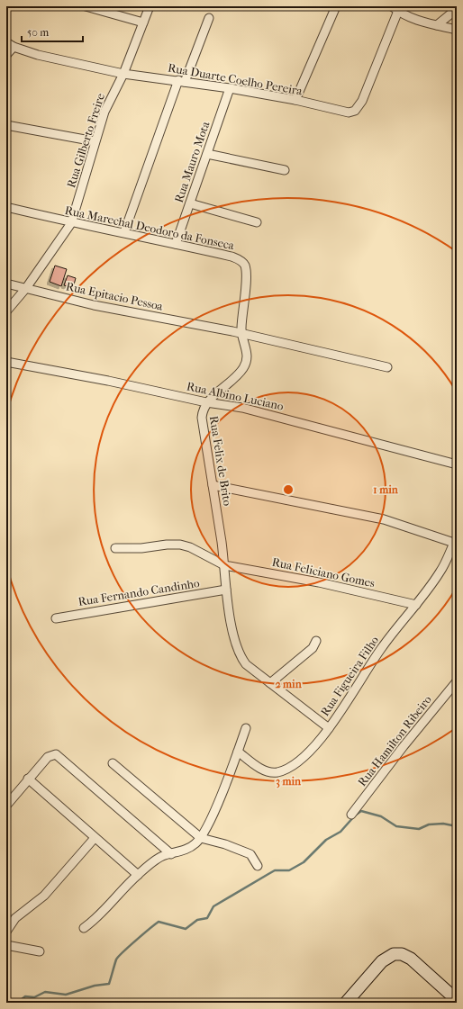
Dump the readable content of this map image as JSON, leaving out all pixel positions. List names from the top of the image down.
{
  "streets": {
    "street": [
      "Rua Duarte Coelho Pereira",
      "Rua Gilberto Freire",
      "Rua Mauro Mota",
      "Rua Marechal Deodoro da Fonseca",
      "Rua Epitacio Pessoa",
      "Rua Albino Luciano",
      "Rua Felix de Brito",
      "Rua Feliciano Gomes",
      "Rua Fernando Candinho",
      "Rua Figueira Filho",
      "Rua Hamilton Ribeiro"
    ]
  },
  "crossings": [
    ["Rua Duarte Coelho Pereira", "Rua Gilberto Freire"],
    ["Rua Duarte Coelho Pereira", "Rua Mauro Mota"],
    ["Rua Gilberto Freire", "Rua Marechal Deodoro da Fonseca"],
    ["Rua Gilberto Freire", "Rua Epitacio Pessoa"],
    ["Rua Mauro Mota", "Rua Marechal Deodoro da Fonseca"],
    ["Rua Marechal Deodoro da Fonseca", "Rua Epitacio Pessoa"],
    ["Rua Marechal Deodoro da Fonseca", "Rua Felix de Brito"],
    ["Rua Epitacio Pessoa", "Rua Felix de Brito"],
    ["Rua Albino Luciano", "Rua Felix de Brito"],
    ["Rua Felix de Brito", "Rua Feliciano Gomes"],
    ["Rua Felix de Brito", "Rua Fernando Candinho"],
    ["Rua Felix de Brito", "Rua Figueira Filho"],
    ["Rua Feliciano Gomes", "Rua Figueira Filho"]
  ],
  "scale_bar": "50 m",
  "rings": ["1 min", "2 min", "3 min"]
}
